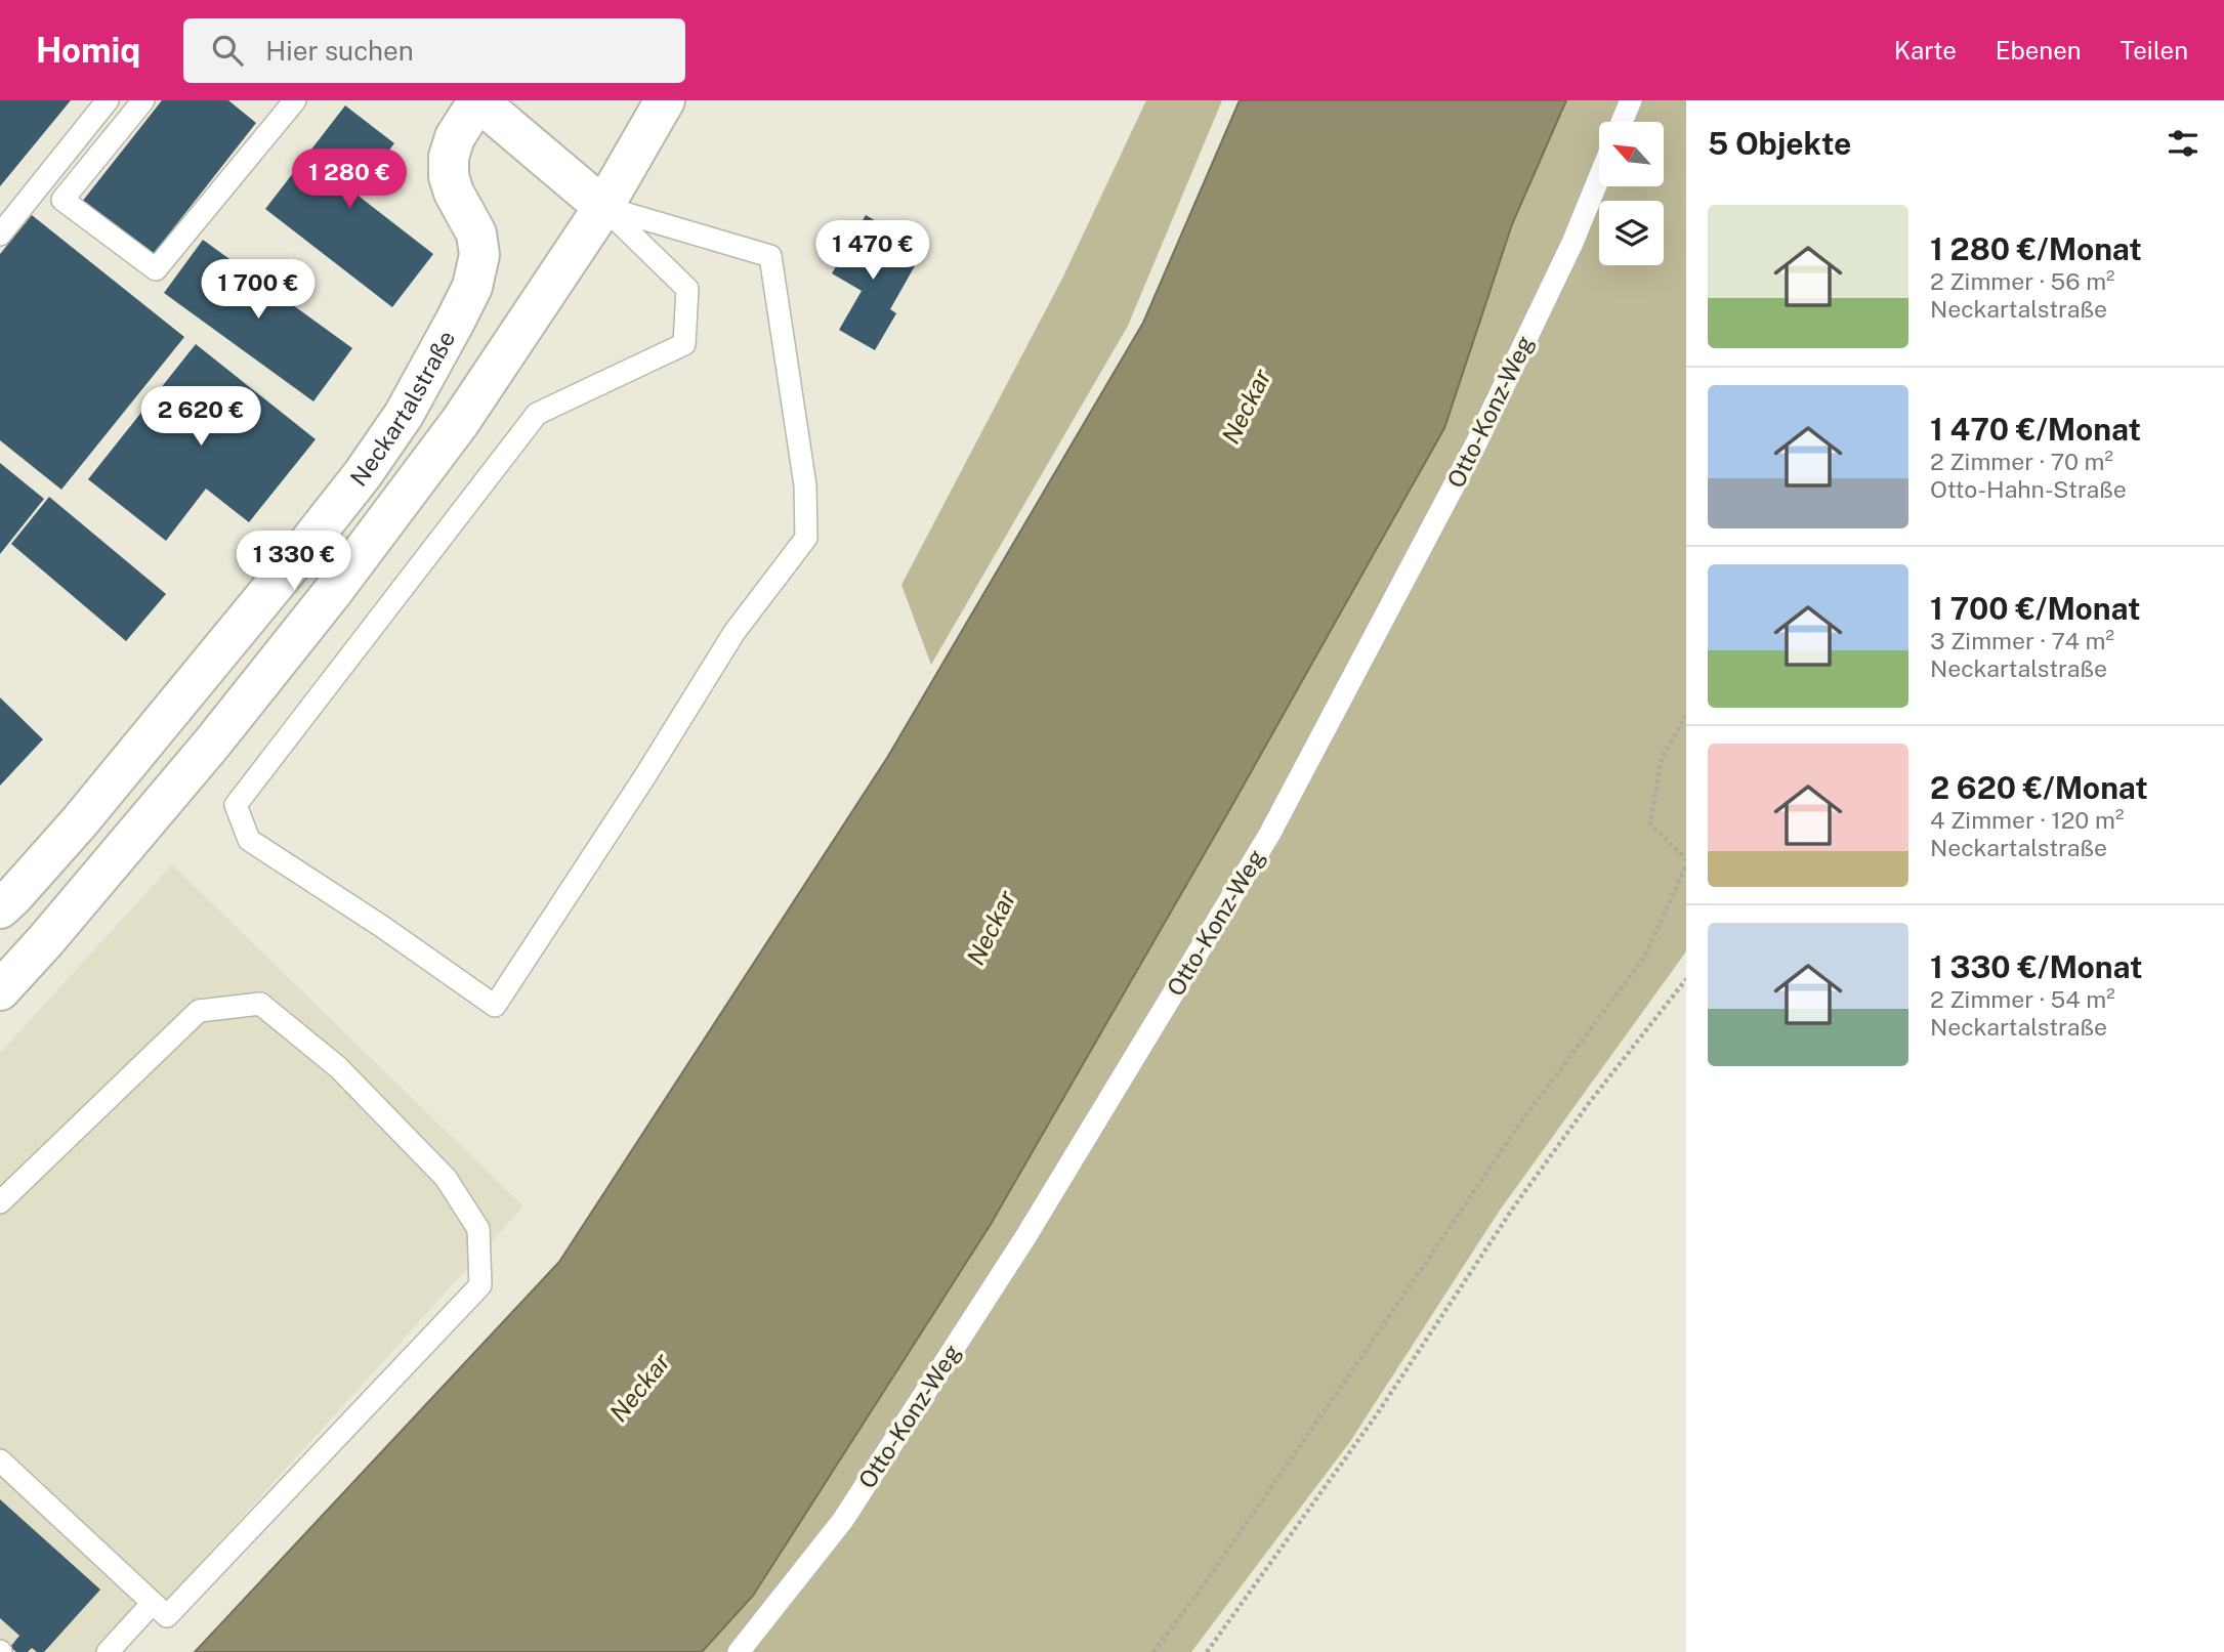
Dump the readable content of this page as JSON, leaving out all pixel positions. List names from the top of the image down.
{
  "streets": {
    "street": ["Neckartalstraße"],
    "lane": ["Otto-Konz-Weg"]
  },
  "water": ["Neckar"],
  "north": "top left",
  "page": {
    "header": "Homiq",
    "search": "Hier suchen",
    "nav": ["Karte", "Ebenen", "Teilen"],
    "heading": "5 Objekte",
    "price": [
      "1 280 €",
      "1 470 €",
      "1 700 €",
      "2 620 €",
      "1 330 €"
    ],
    "list": [
      {
        "name": "1 280 €/Monat",
        "note": "2 Zimmer · 56 m² · Neckartalstraße"
      },
      {
        "name": "1 470 €/Monat",
        "note": "2 Zimmer · 70 m² · Otto-Hahn-Straße"
      },
      {
        "name": "1 700 €/Monat",
        "note": "3 Zimmer · 74 m² · Neckartalstraße"
      },
      {
        "name": "2 620 €/Monat",
        "note": "4 Zimmer · 120 m² · Neckartalstraße"
      },
      {
        "name": "1 330 €/Monat",
        "note": "2 Zimmer · 54 m² · Neckartalstraße"
      }
    ]
  }
}
